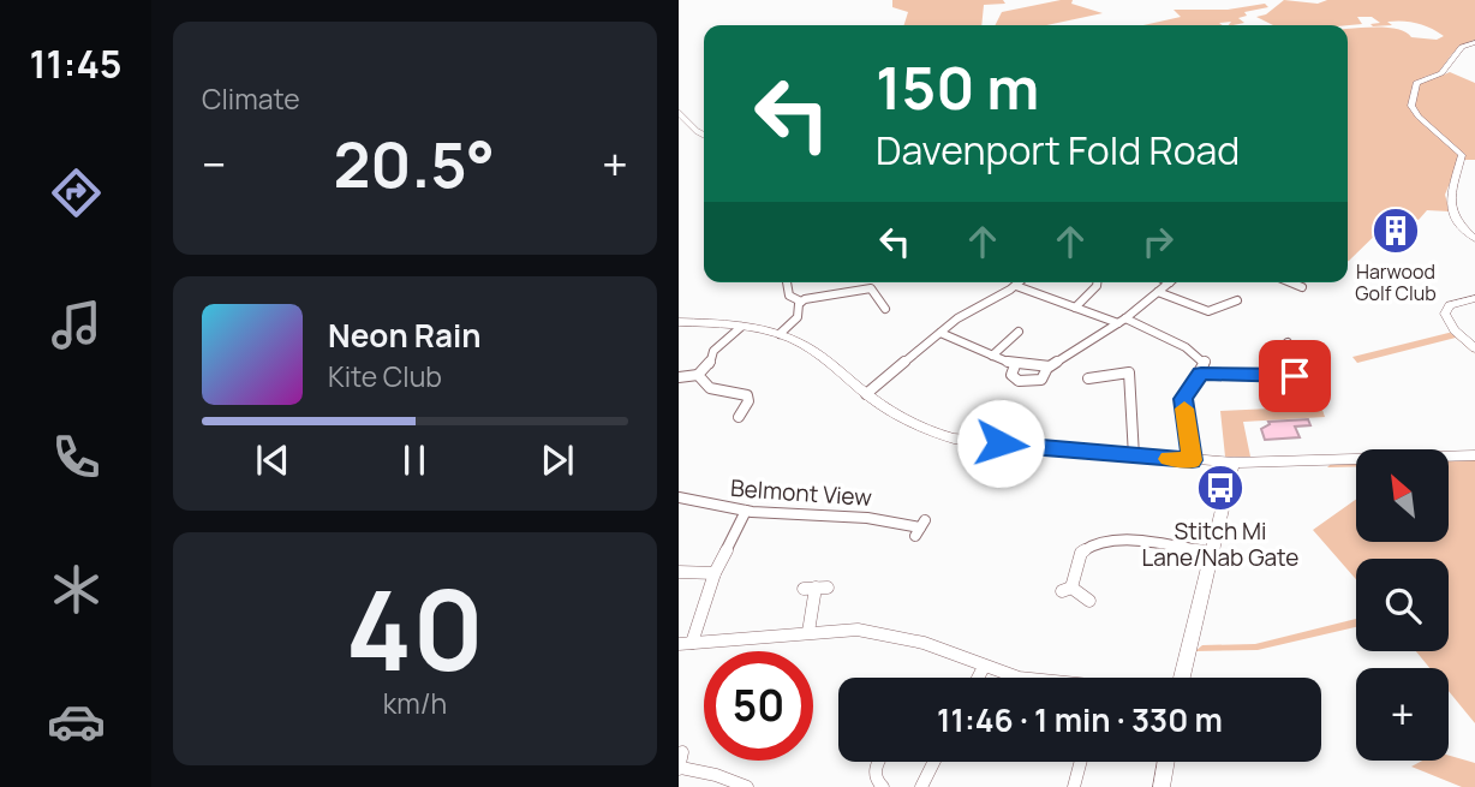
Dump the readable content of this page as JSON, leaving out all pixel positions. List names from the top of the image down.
{
  "streets": {
    "street": ["Belmont View"]
  },
  "places": {
    "building": ["Harwood Golf Club"],
    "bus stop": ["Stitch Mi Lane/Nab Gate"]
  },
  "north": "top left",
  "page": {
    "tabs": "11:45",
    "tile": [
      "Climate",
      ["40", "km/h"]
    ],
    "turn": ["150 m", "Davenport Fold Road"],
    "heat": ["−", "20.5°", "+"],
    "song": ["Neon Rain", "Kite Club"],
    "map_buttons": "+",
    "limit": "50",
    "trip": "11:46 · 1 min · 330 m"
  }
}
